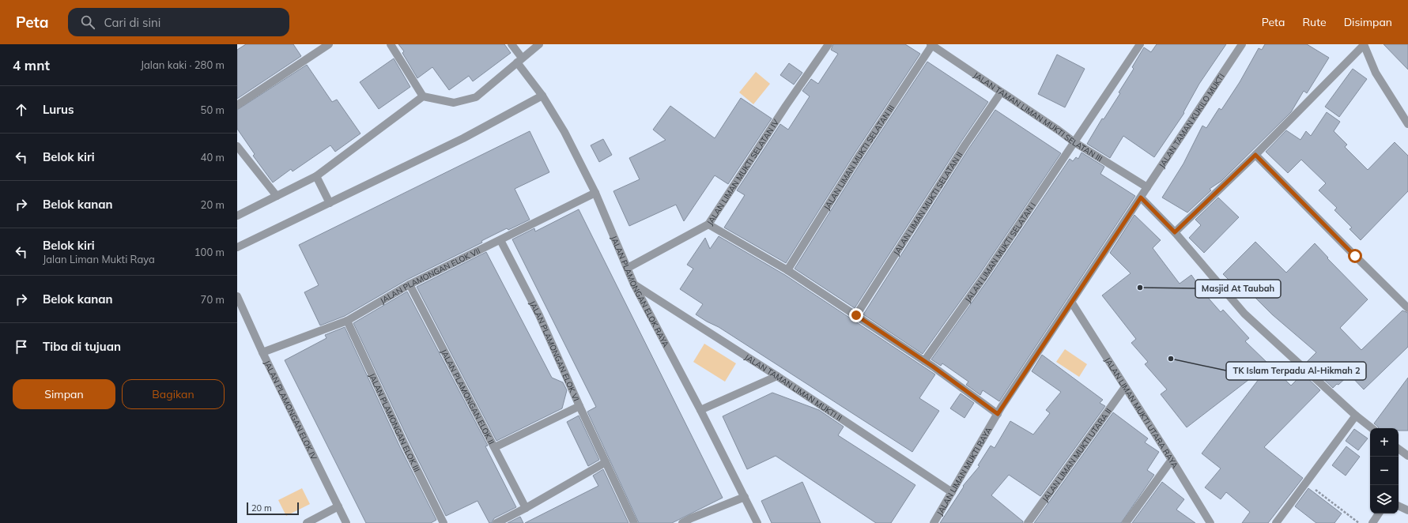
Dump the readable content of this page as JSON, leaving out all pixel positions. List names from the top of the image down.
{
  "streets": {
    "street": [
      "JALAN TAMAN LIMAN MUKTI SELATAN III",
      "JALAN TAMAN KUKILO MUKTI",
      "JALAN LIMAN MUKTI SELATAN III",
      "JALAN LIMAN MUKTI SELATAN IV",
      "JALAN LIMAN MUKTI SELATAN II",
      "JALAN LIMAN MUKTI SELATAN I",
      "JALAN PLAMONGAN ELOK VII",
      "JALAN PLAMONGAN ELOK RAYA",
      "JALAN PLAMONGAN ELOK VI",
      "JALAN TAMAN LIMAN MUKTI II",
      "JALAN PLAMONGAN ELOK II",
      "JALAN PLAMONGAN ELOK IV",
      "JALAN LIMAN MUKTI UTARA RAYA",
      "JALAN PLAMONGAN ELOK III",
      "JALAN LIMAN MUKTI UTARA II",
      "JALAN LIMAN MUKTI RAYA"
    ]
  },
  "crossings": [
    ["JALAN TAMAN LIMAN MUKTI SELATAN III", "JALAN TAMAN KUKILO MUKTI"],
    ["JALAN TAMAN LIMAN MUKTI SELATAN III", "JALAN LIMAN MUKTI SELATAN III"],
    ["JALAN TAMAN LIMAN MUKTI SELATAN III", "JALAN LIMAN MUKTI SELATAN II"],
    ["JALAN TAMAN LIMAN MUKTI SELATAN III", "JALAN LIMAN MUKTI SELATAN I"],
    ["JALAN TAMAN KUKILO MUKTI", "JALAN LIMAN MUKTI RAYA"],
    ["JALAN LIMAN MUKTI SELATAN IV", "JALAN PLAMONGAN ELOK RAYA"],
    ["JALAN PLAMONGAN ELOK VII", "JALAN PLAMONGAN ELOK RAYA"],
    ["JALAN PLAMONGAN ELOK VII", "JALAN PLAMONGAN ELOK VI"],
    ["JALAN PLAMONGAN ELOK VII", "JALAN PLAMONGAN ELOK II"],
    ["JALAN PLAMONGAN ELOK VII", "JALAN PLAMONGAN ELOK IV"],
    ["JALAN PLAMONGAN ELOK VII", "JALAN PLAMONGAN ELOK III"],
    ["JALAN PLAMONGAN ELOK RAYA", "JALAN TAMAN LIMAN MUKTI II"],
    ["JALAN TAMAN LIMAN MUKTI II", "JALAN LIMAN MUKTI RAYA"],
    ["JALAN LIMAN MUKTI UTARA RAYA", "JALAN LIMAN MUKTI UTARA II"],
    ["JALAN LIMAN MUKTI UTARA RAYA", "JALAN LIMAN MUKTI RAYA"]
  ],
  "places": ["Masjid At Taubah", "TK Islam Terpadu Al-Hikmah 2"],
  "scale_bar": "20 m",
  "page": {
    "header": "Peta",
    "search": "Cari di sini",
    "nav": ["Peta", "Rute", "Disimpan"],
    "heading": ["4 mnt", "Jalan kaki · 280 m"],
    "list": [
      ["Lurus", "50 m"],
      ["Belok kiri", "40 m"],
      ["Belok kanan", "20 m"],
      ["Belok kiri", "Jalan Liman Mukti Raya", "100 m"],
      ["Belok kanan", "70 m"],
      "Tiba di tujuan"
    ],
    "buttons": ["Simpan", "Bagikan"],
    "map_buttons": ["+", "−"],
    "scale": "20 m"
  }
}
